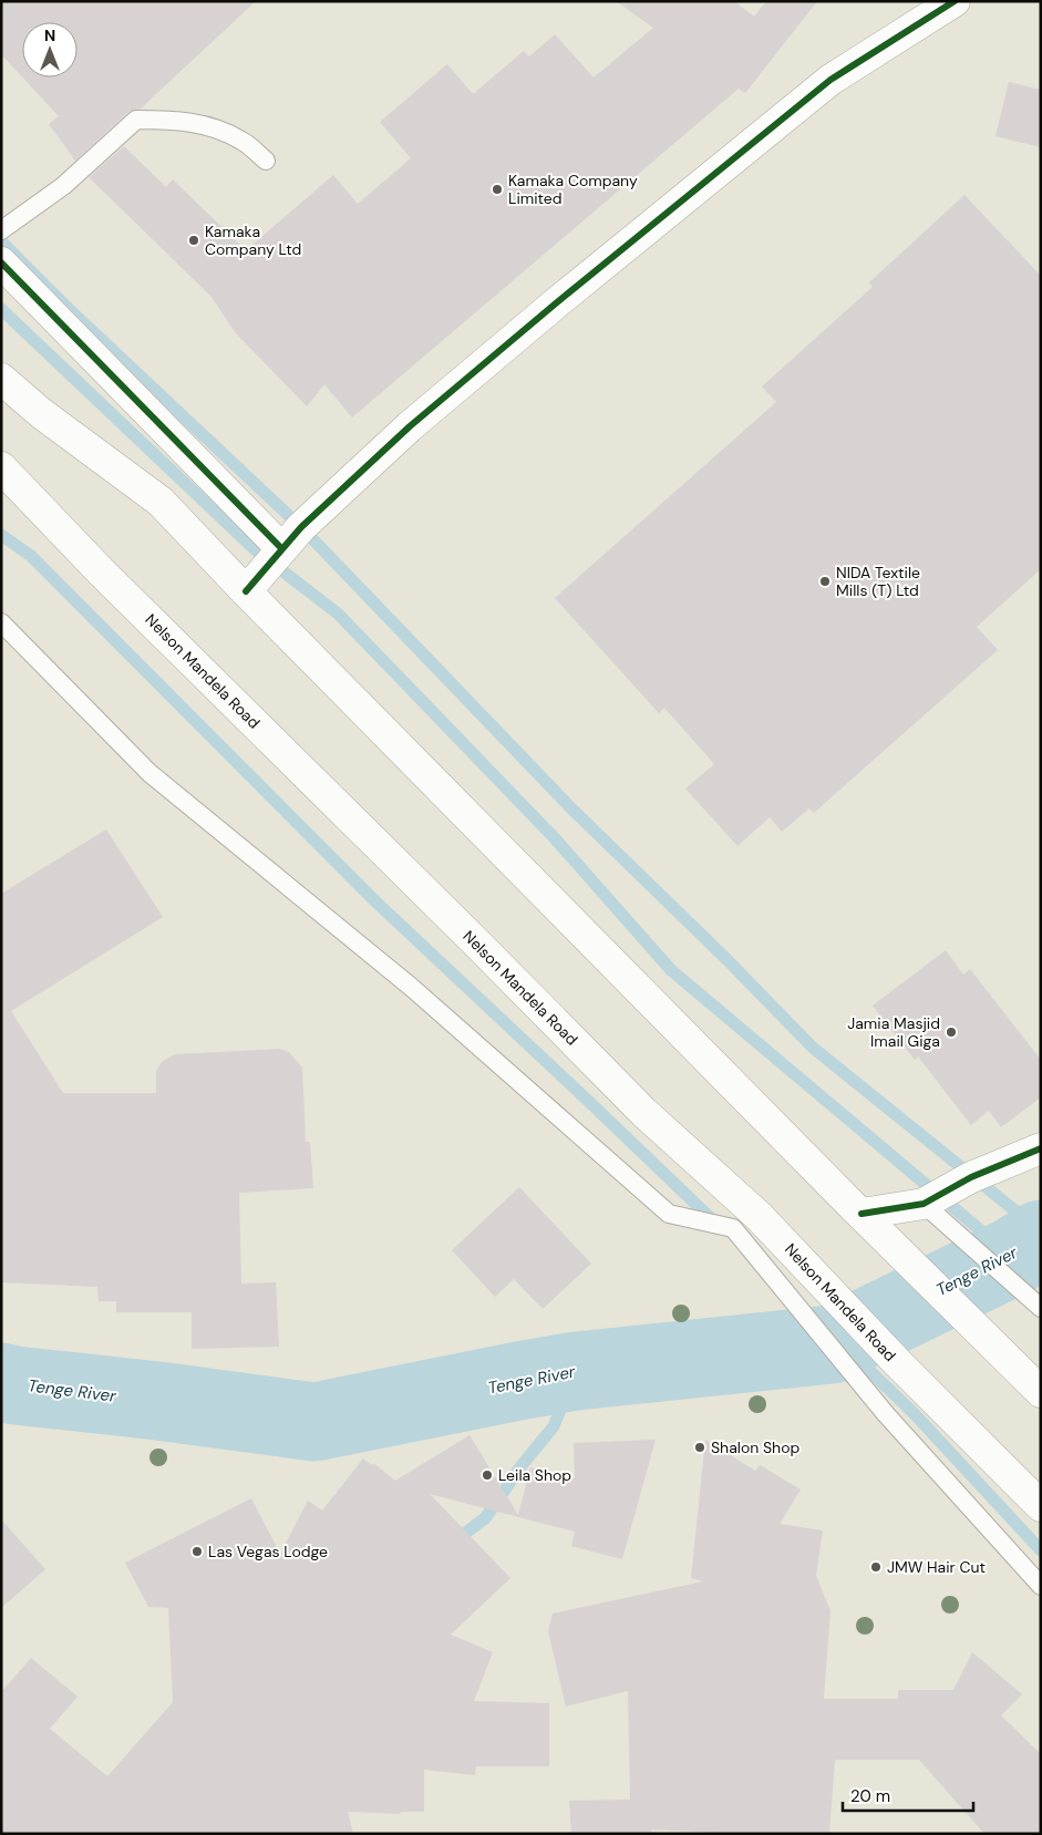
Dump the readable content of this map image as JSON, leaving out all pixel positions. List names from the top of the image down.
{
  "streets": {
    "main road": ["Nelson Mandela Road"]
  },
  "water": ["Tenge River"],
  "places": [
    "Kamaka Company Limited",
    "Kamaka Company Ltd",
    "NIDA Textile Mills (T) Ltd",
    "Jamia Masjid Imail Giga",
    "Shalon Shop",
    "Leila Shop",
    "Las Vegas Lodge",
    "JMW Hair Cut"
  ],
  "scale_bar": "20 m",
  "north": "top"
}
